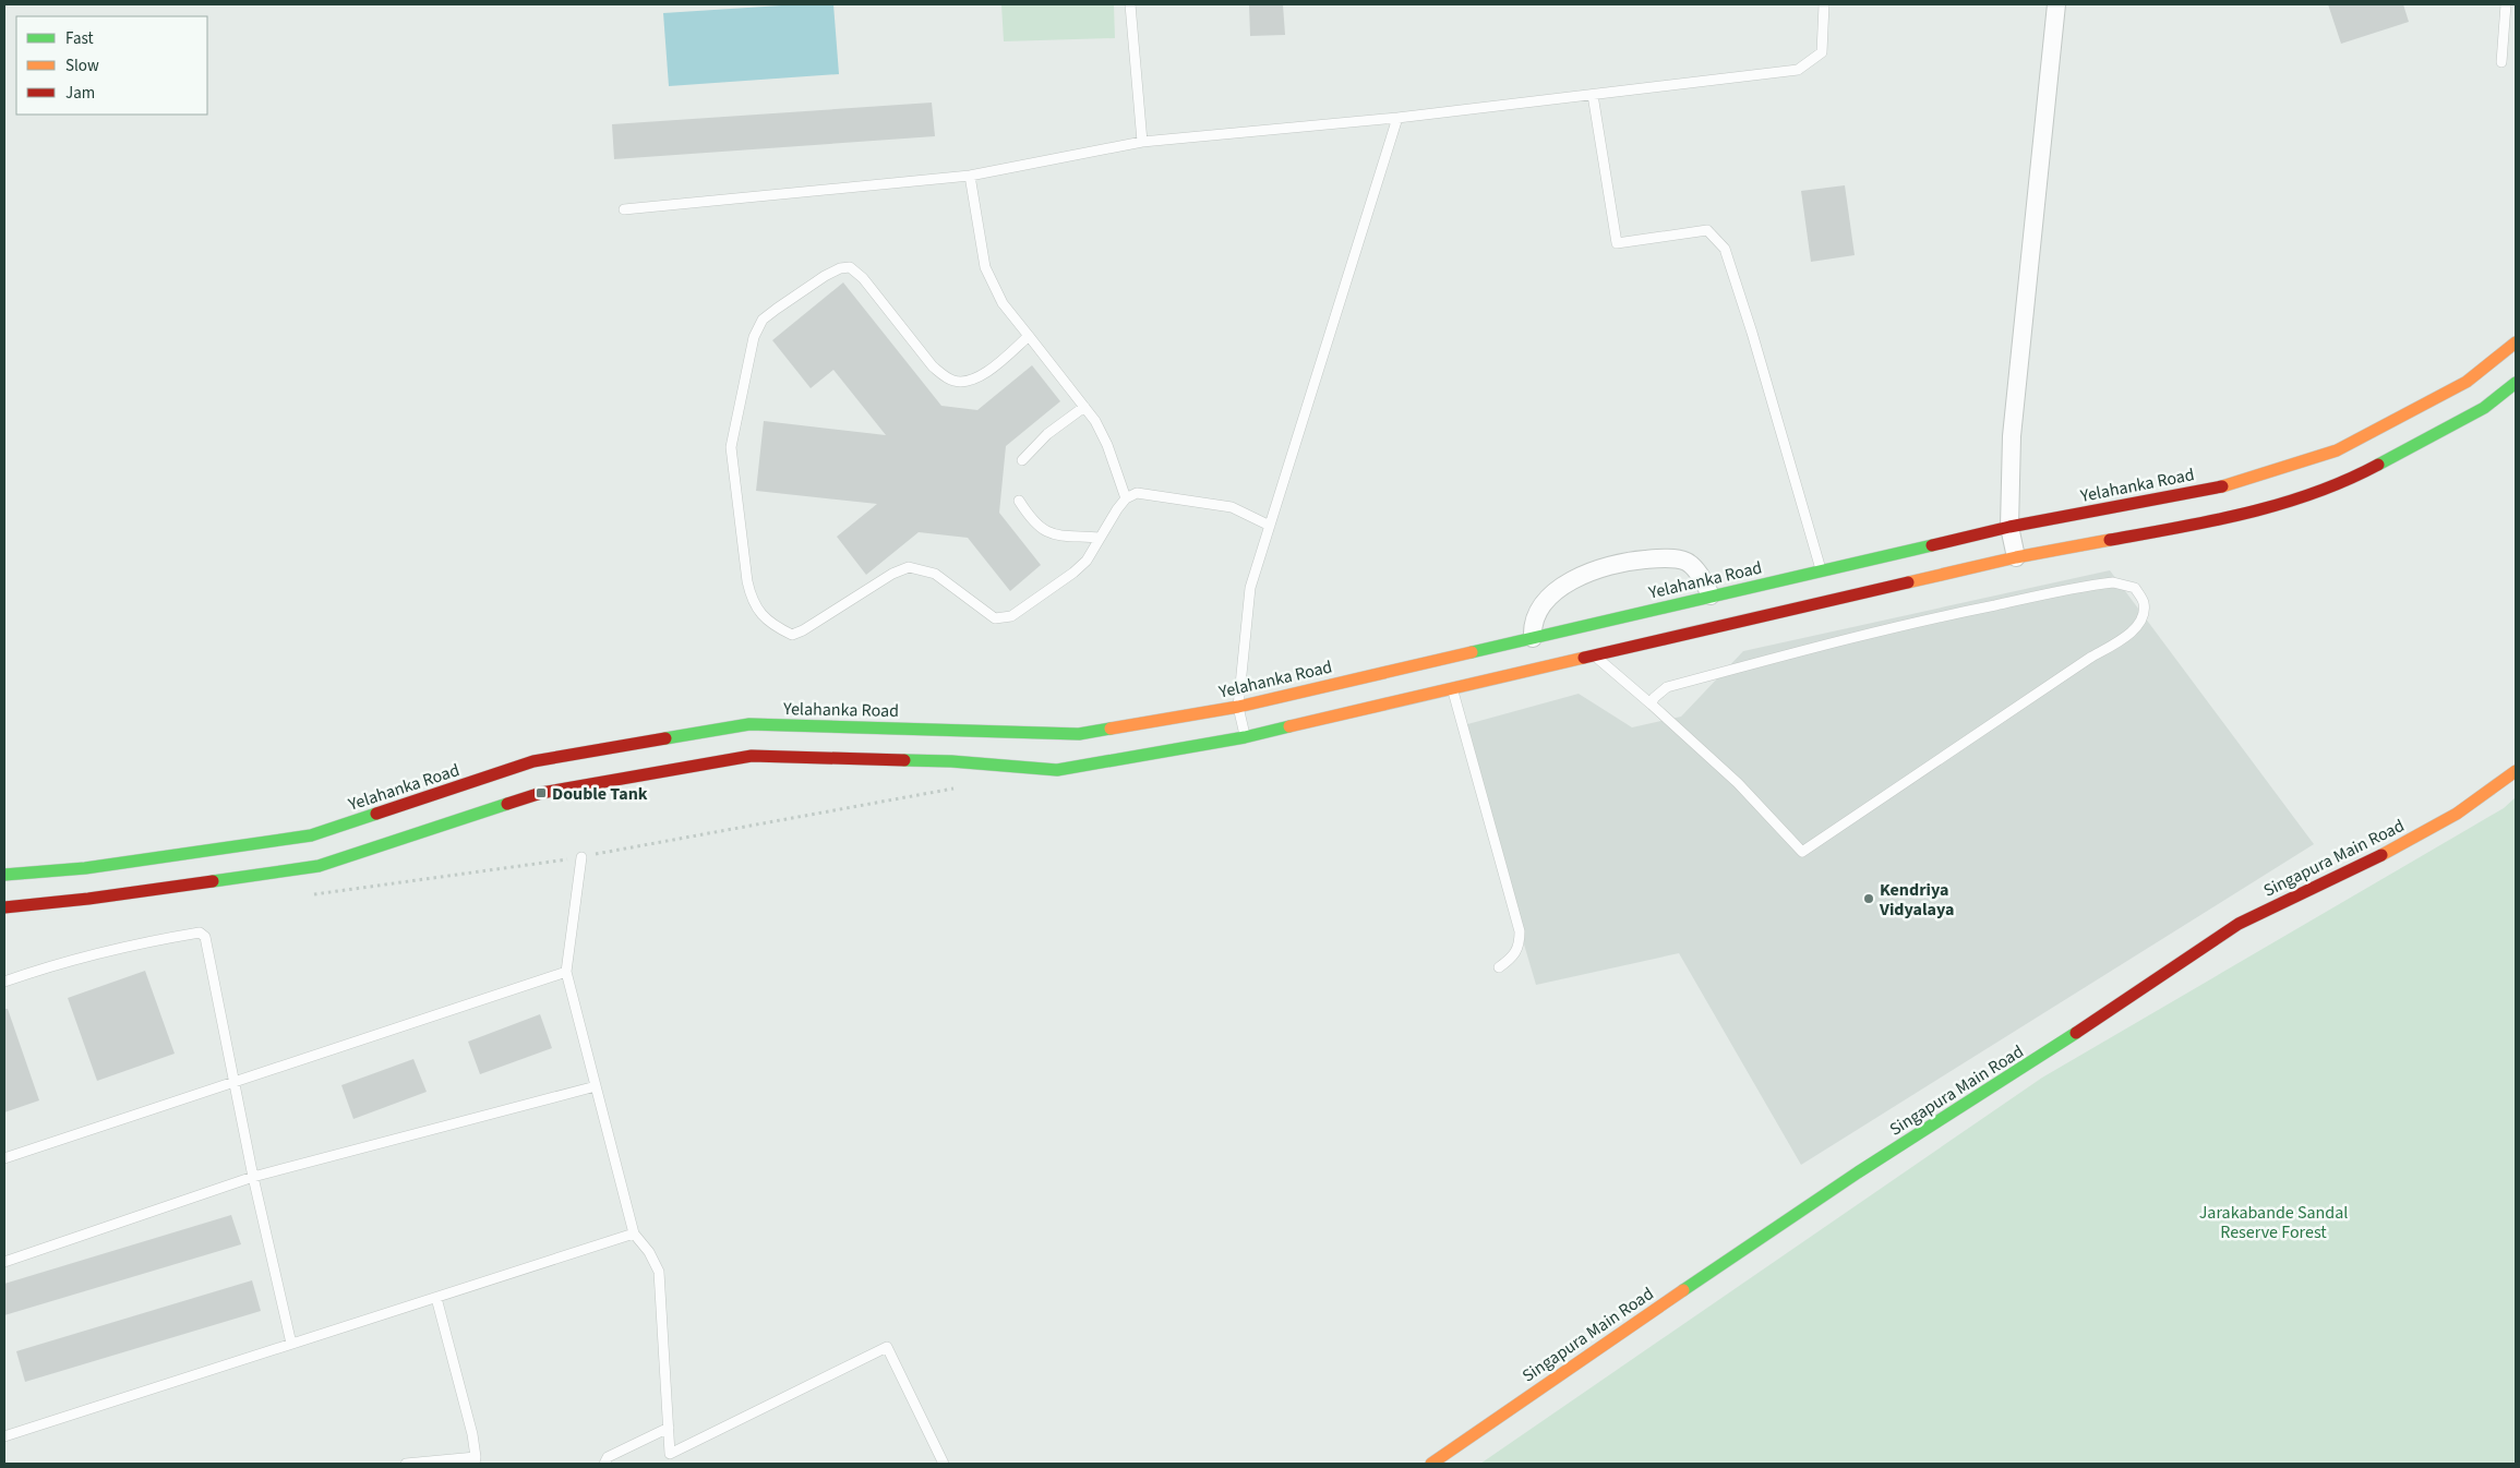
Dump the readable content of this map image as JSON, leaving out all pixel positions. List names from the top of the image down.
{
  "streets": {
    "main road": ["Yelahanka Road", "Singapura Main Road"]
  },
  "parks": ["Jarakabande Sandal Reserve Forest"],
  "places": {
    "transit": ["Double Tank"],
    "other": ["Kendriya Vidyalaya"]
  },
  "legend": ["Fast", "Slow", "Jam"]
}
